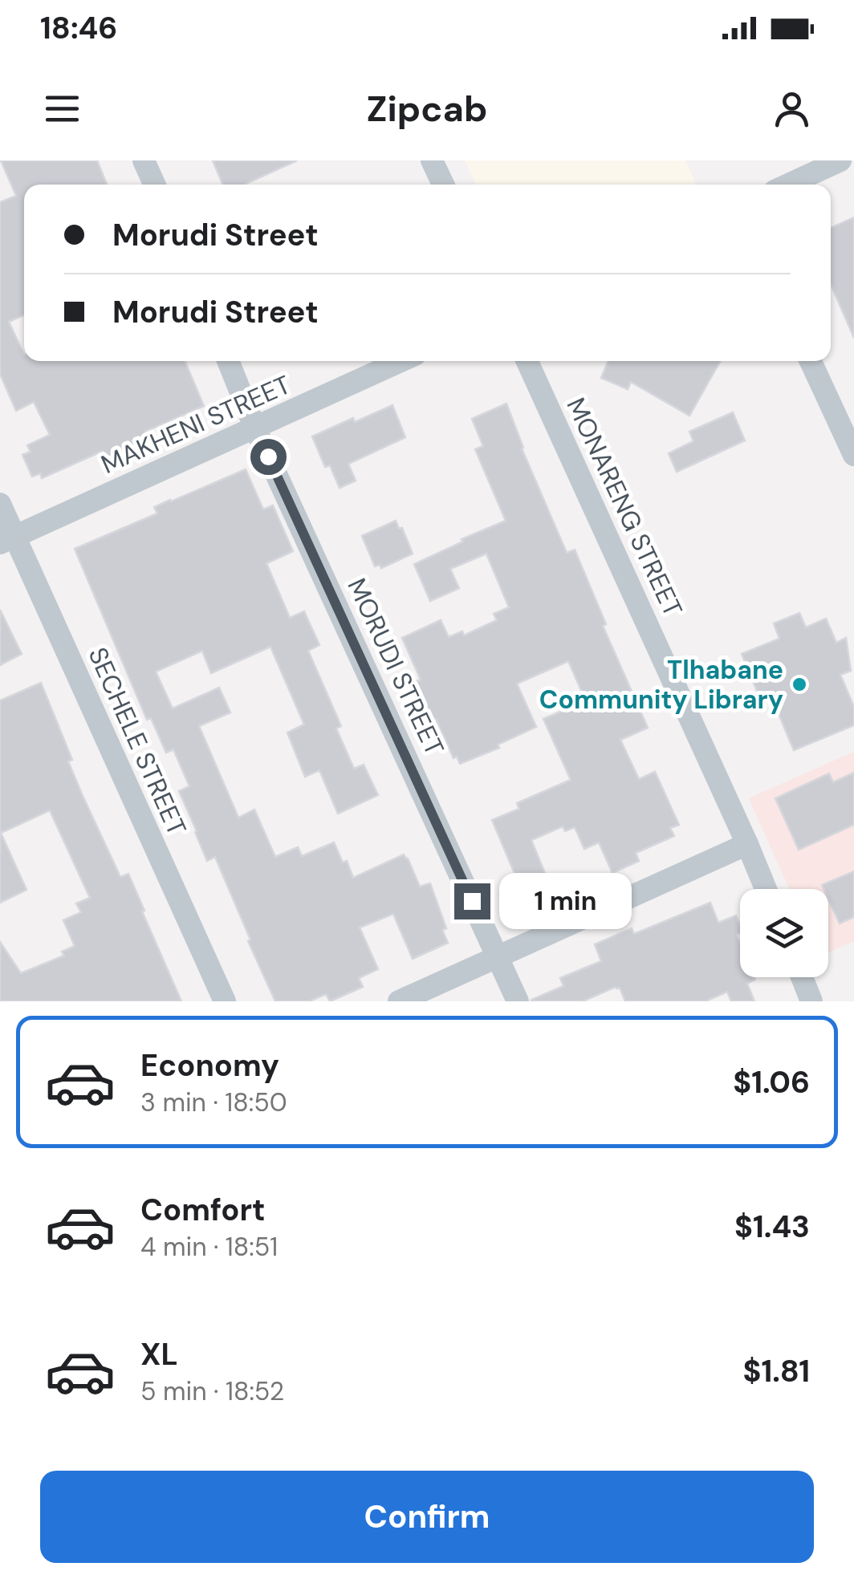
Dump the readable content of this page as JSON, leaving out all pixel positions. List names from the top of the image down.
{
  "streets": {
    "street": [
      "MAKHENI STREET",
      "MONARENG STREET",
      "MORUDI STREET",
      "SECHELE STREET"
    ]
  },
  "crossings": [
    ["MAKHENI STREET", "MORUDI STREET"],
    ["MAKHENI STREET", "SECHELE STREET"]
  ],
  "places": ["Tlhabane Community Library"],
  "page": {
    "status": "18:46",
    "header": "Zipcab",
    "banner": ["Morudi Street", "Morudi Street"],
    "bubble": "1 min",
    "list": [
      {
        "name": "Economy",
        "note": "3 min · 18:50",
        "value": "$1.06"
      },
      {
        "name": "Comfort",
        "note": "4 min · 18:51",
        "value": "$1.43"
      },
      {
        "name": "XL",
        "note": "5 min · 18:52",
        "value": "$1.81"
      }
    ],
    "buttons": "Confirm"
  }
}
